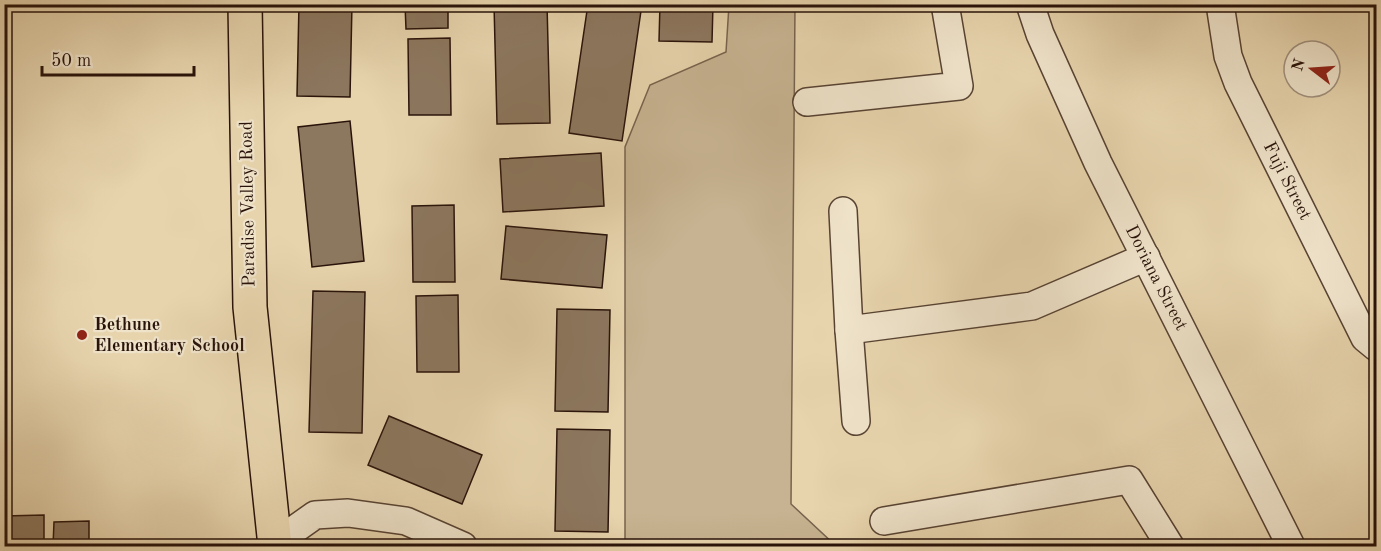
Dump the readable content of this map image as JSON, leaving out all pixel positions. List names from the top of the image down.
{
  "streets": {
    "main road": ["Paradise Valley Road"],
    "street": ["Fuji Street", "Doriana Street"]
  },
  "places": ["Bethune Elementary School"],
  "scale_bar": "50 m",
  "north": "left"
}
